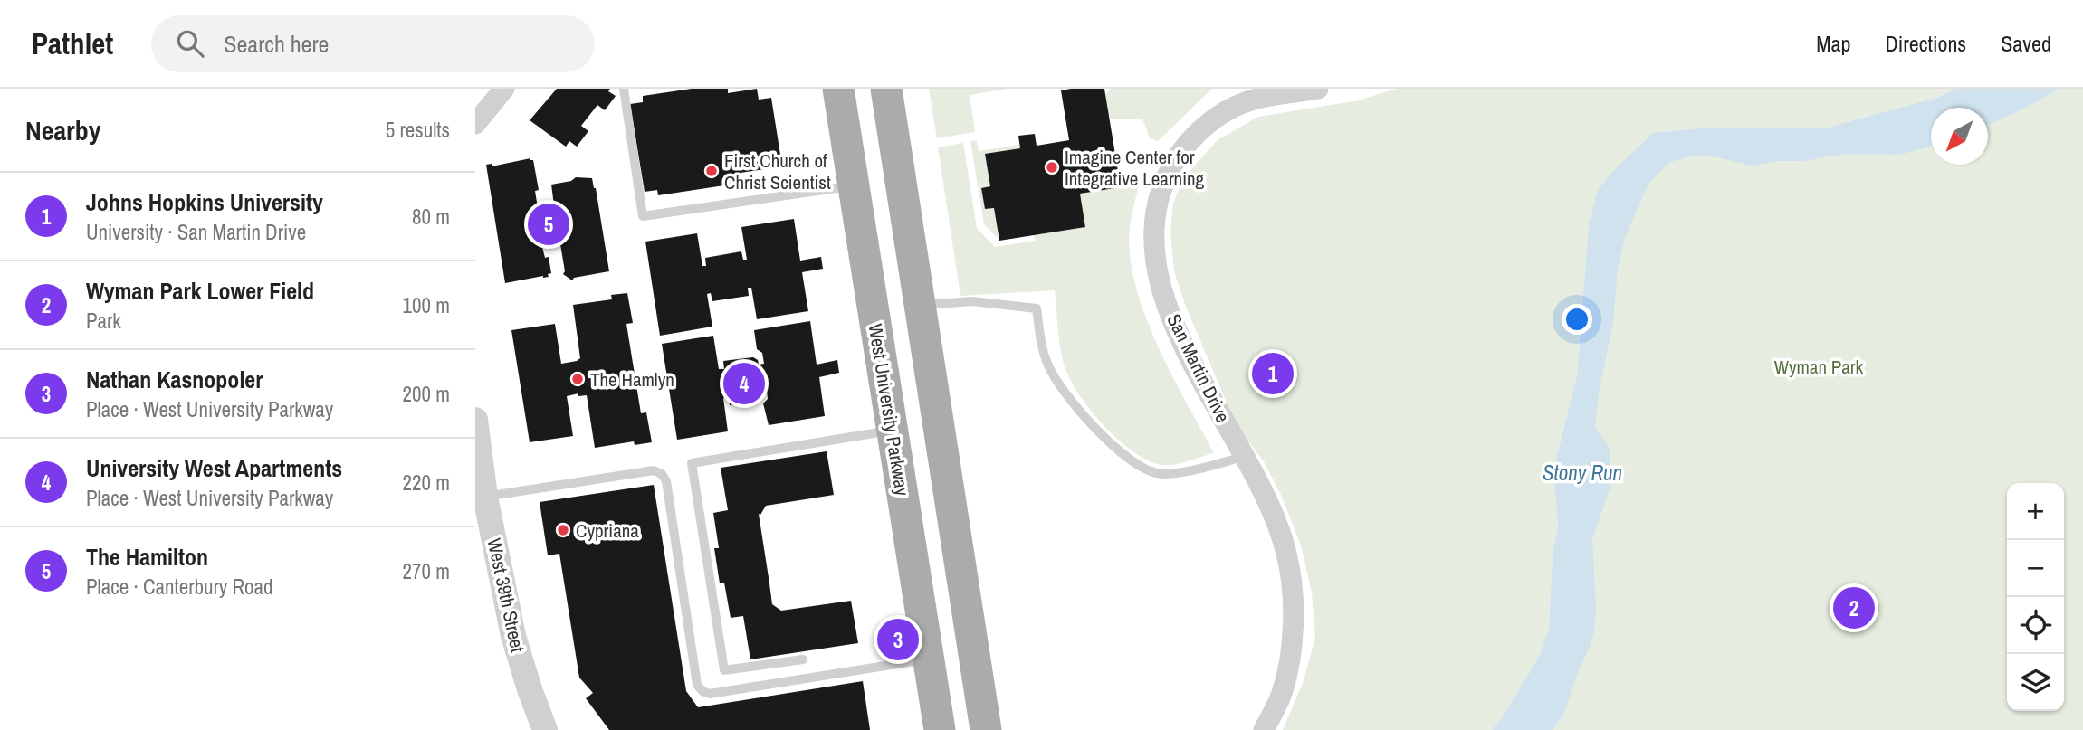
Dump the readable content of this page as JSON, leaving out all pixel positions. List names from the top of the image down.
{
  "streets": {
    "main road": ["West University Parkway"],
    "street": ["San Martin Drive", "West 39th Street"]
  },
  "water": ["Stony Run"],
  "parks": ["Wyman Park"],
  "places": [
    "Imagine Center for Integrative Learning",
    "First Church of Christ Scientist",
    "The Hamlyn",
    "Cypriana"
  ],
  "north": "bottom left",
  "page": {
    "header": "Pathlet",
    "search": "Search here",
    "nav": ["Map", "Directions", "Saved"],
    "heading": ["Nearby", "5 results"],
    "list": [
      {
        "mark": "1",
        "name": "Johns Hopkins University",
        "note": "University · San Martin Drive",
        "value": "80 m"
      },
      {
        "mark": "2",
        "name": "Wyman Park Lower Field",
        "note": "Park",
        "value": "100 m"
      },
      {
        "mark": "3",
        "name": "Nathan Kasnopoler",
        "note": "Place · West University Parkway",
        "value": "200 m"
      },
      {
        "mark": "4",
        "name": "University West Apartments",
        "note": "Place · West University Parkway",
        "value": "220 m"
      },
      {
        "mark": "5",
        "name": "The Hamilton",
        "note": "Place · Canterbury Road",
        "value": "270 m"
      }
    ],
    "pins": [
      "5",
      "1",
      "4",
      "2",
      "3"
    ],
    "map_buttons": ["+", "−"]
  }
}
